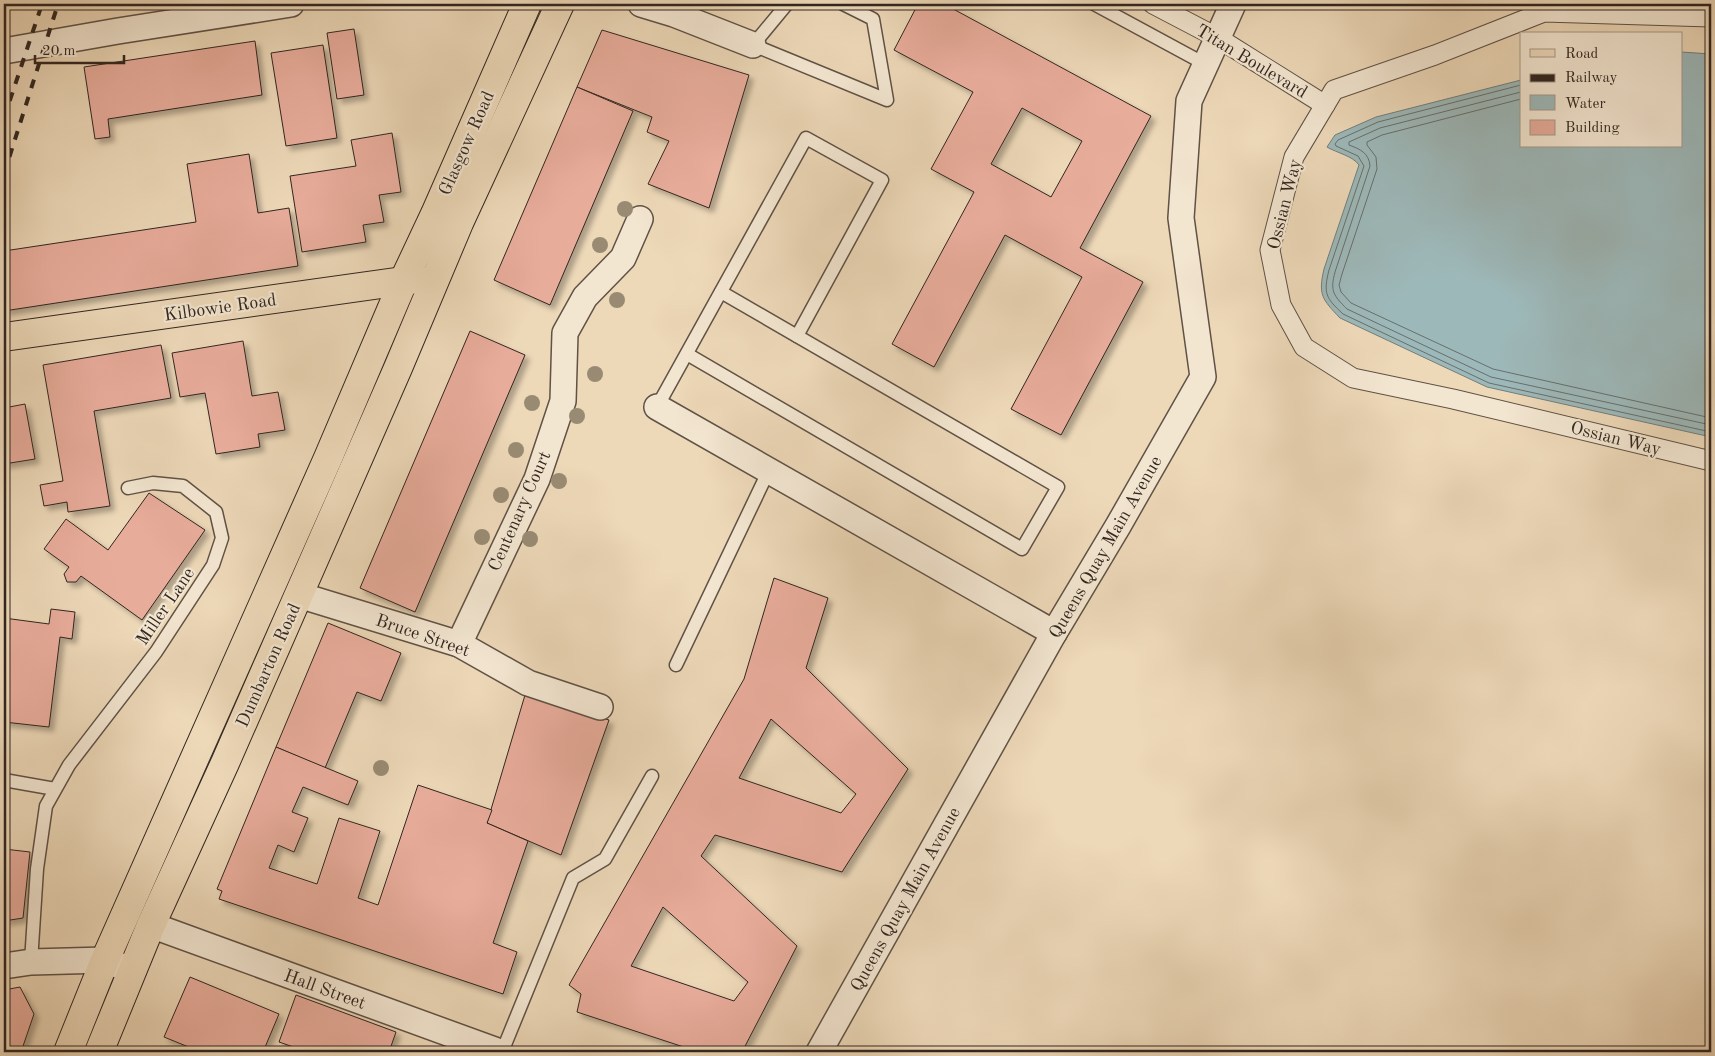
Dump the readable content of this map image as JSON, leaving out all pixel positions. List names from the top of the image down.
{
  "streets": {
    "main road": ["Glasgow Road", "Kilbowie Road", "Dumbarton Road"],
    "street": [
      "Titan Boulevard",
      "Ossian Way",
      "Centenary Court",
      "Queens Quay Main Avenue",
      "Bruce Street",
      "Hall Street"
    ],
    "lane": ["Miller Lane"]
  },
  "crossings": [
    ["Titan Boulevard", "Ossian Way"],
    ["Titan Boulevard", "Queens Quay Main Avenue"],
    ["Glasgow Road", "Kilbowie Road"],
    ["Glasgow Road", "Dumbarton Road"],
    ["Kilbowie Road", "Dumbarton Road"],
    ["Centenary Court", "Bruce Street"],
    ["Bruce Street", "Dumbarton Road"],
    ["Dumbarton Road", "Hall Street"]
  ],
  "legend": [
    "Road",
    "Railway",
    "Water",
    "Building"
  ],
  "scale_bar": "20 m"
}
